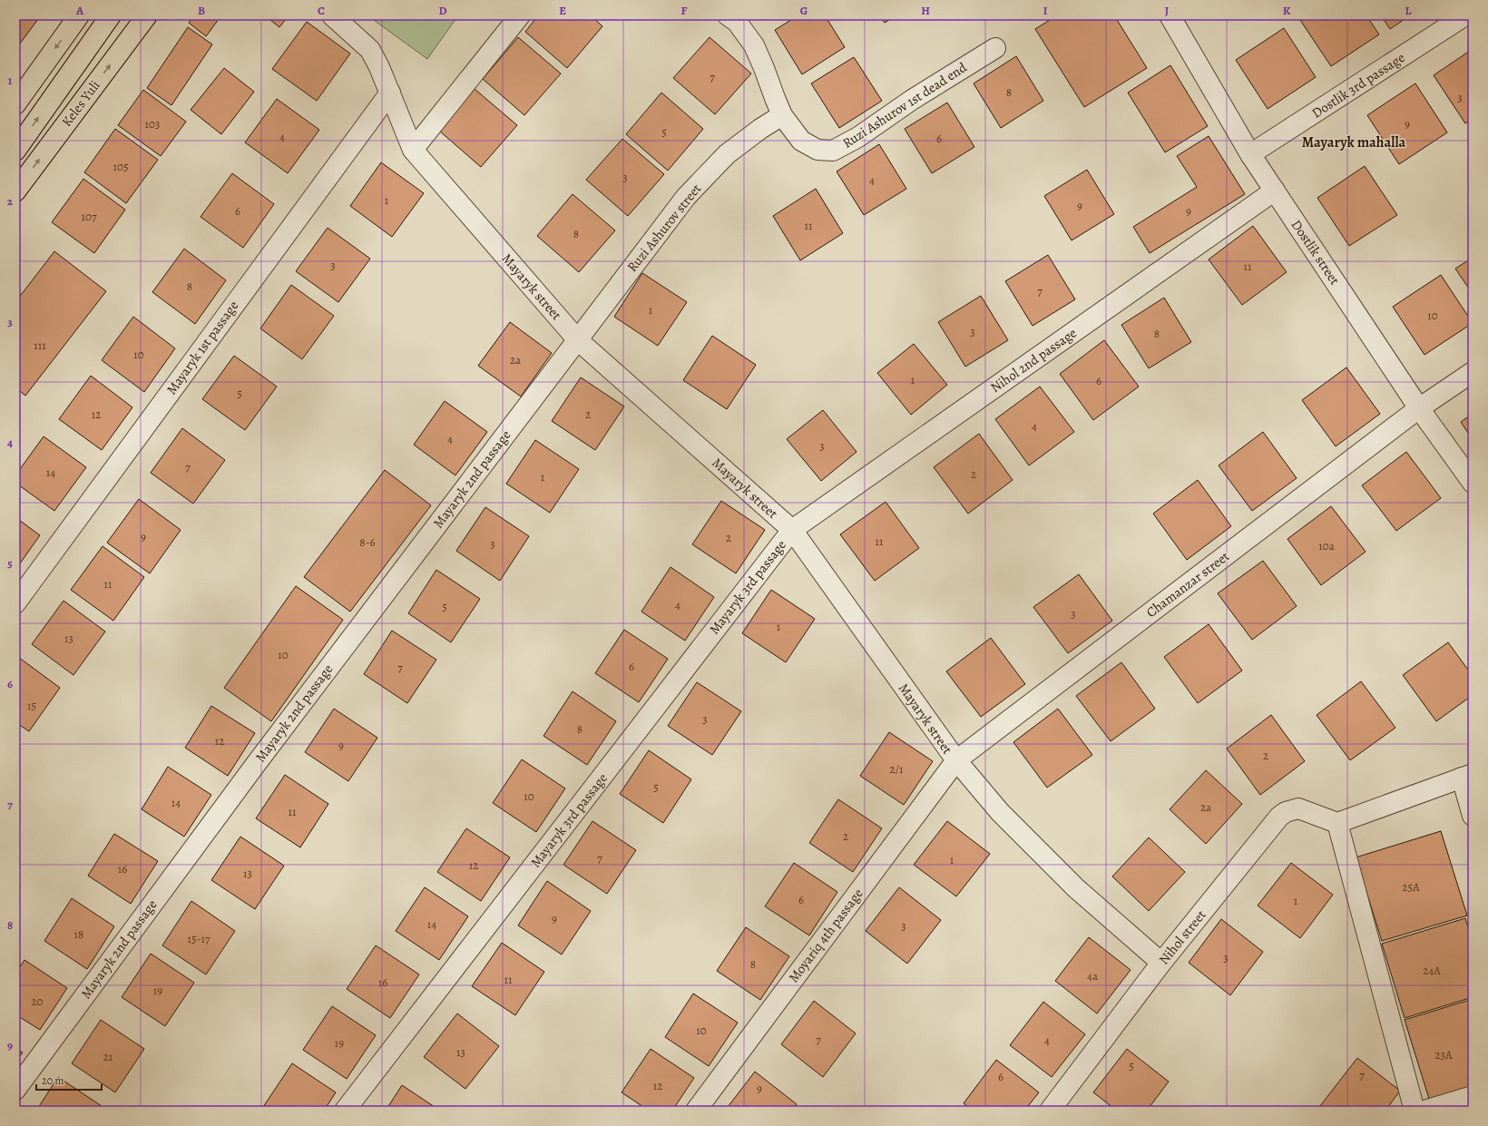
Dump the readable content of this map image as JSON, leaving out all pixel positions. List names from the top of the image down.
{
  "streets": {
    "main road": ["Keles Yuli"],
    "street": [
      "Dostlik 3rd passage",
      "Ruzi Ashurov 1st dead end",
      "Ruzi Ashurov street",
      "Dostlik street",
      "Mayaryk street",
      "Mayaryk 1st passage",
      "Nihol 2nd passage",
      "Mayaryk 2nd passage",
      "Chamanzar street",
      "Mayaryk 3rd passage",
      "Moyariq 4th passage",
      "Nihol street"
    ]
  },
  "crossings": [
    ["Dostlik 3rd passage", "Dostlik street"],
    ["Ruzi Ashurov 1st dead end", "Ruzi Ashurov street"],
    ["Ruzi Ashurov street", "Mayaryk street"],
    ["Ruzi Ashurov street", "Mayaryk 2nd passage"],
    ["Dostlik street", "Nihol 2nd passage"],
    ["Dostlik street", "Chamanzar street"],
    ["Mayaryk street", "Mayaryk 1st passage"],
    ["Mayaryk street", "Nihol 2nd passage"],
    ["Mayaryk street", "Mayaryk 2nd passage"],
    ["Mayaryk street", "Chamanzar street"],
    ["Mayaryk street", "Mayaryk 3rd passage"],
    ["Mayaryk street", "Moyariq 4th passage"],
    ["Mayaryk street", "Nihol street"],
    ["Nihol 2nd passage", "Mayaryk 3rd passage"],
    ["Chamanzar street", "Moyariq 4th passage"]
  ],
  "districts": ["Mayaryk mahalla"],
  "house_numbers": [
    "7",
    "8",
    "3",
    "103",
    "9",
    "5",
    "4",
    "6",
    "105",
    "3",
    "4",
    "1",
    "9",
    "6",
    "9",
    "107",
    "11",
    "8",
    "3",
    "11",
    "8",
    "7",
    "1",
    "10",
    "3",
    "8",
    "111",
    "10",
    "2a",
    "1",
    "6",
    "5",
    "12",
    "2",
    "4",
    "4",
    "3",
    "7",
    "14",
    "2",
    "1",
    "9",
    "2",
    "11",
    "8-6",
    "3",
    "10a",
    "11",
    "4",
    "5",
    "3",
    "1",
    "13",
    "10",
    "6",
    "7",
    "15",
    "3",
    "8",
    "12",
    "9",
    "2",
    "2/1",
    "5",
    "10",
    "14",
    "2a",
    "11",
    "2",
    "7",
    "1",
    "12",
    "16",
    "13",
    "25A",
    "6",
    "1",
    "9",
    "14",
    "3",
    "18",
    "15-17",
    "3",
    "8",
    "24A",
    "4a",
    "11",
    "16",
    "19",
    "20",
    "10",
    "7",
    "4",
    "19",
    "13",
    "23A",
    "21",
    "5",
    "7",
    "6",
    "12",
    "9"
  ],
  "scale_bar": "20 m",
  "grid": {
    "columns": [
      "A",
      "B",
      "C",
      "D",
      "E",
      "F",
      "G",
      "H",
      "I",
      "J",
      "K",
      "L"
    ],
    "rows": [
      "1",
      "2",
      "3",
      "4",
      "5",
      "6",
      "7",
      "8",
      "9"
    ]
  }
}
